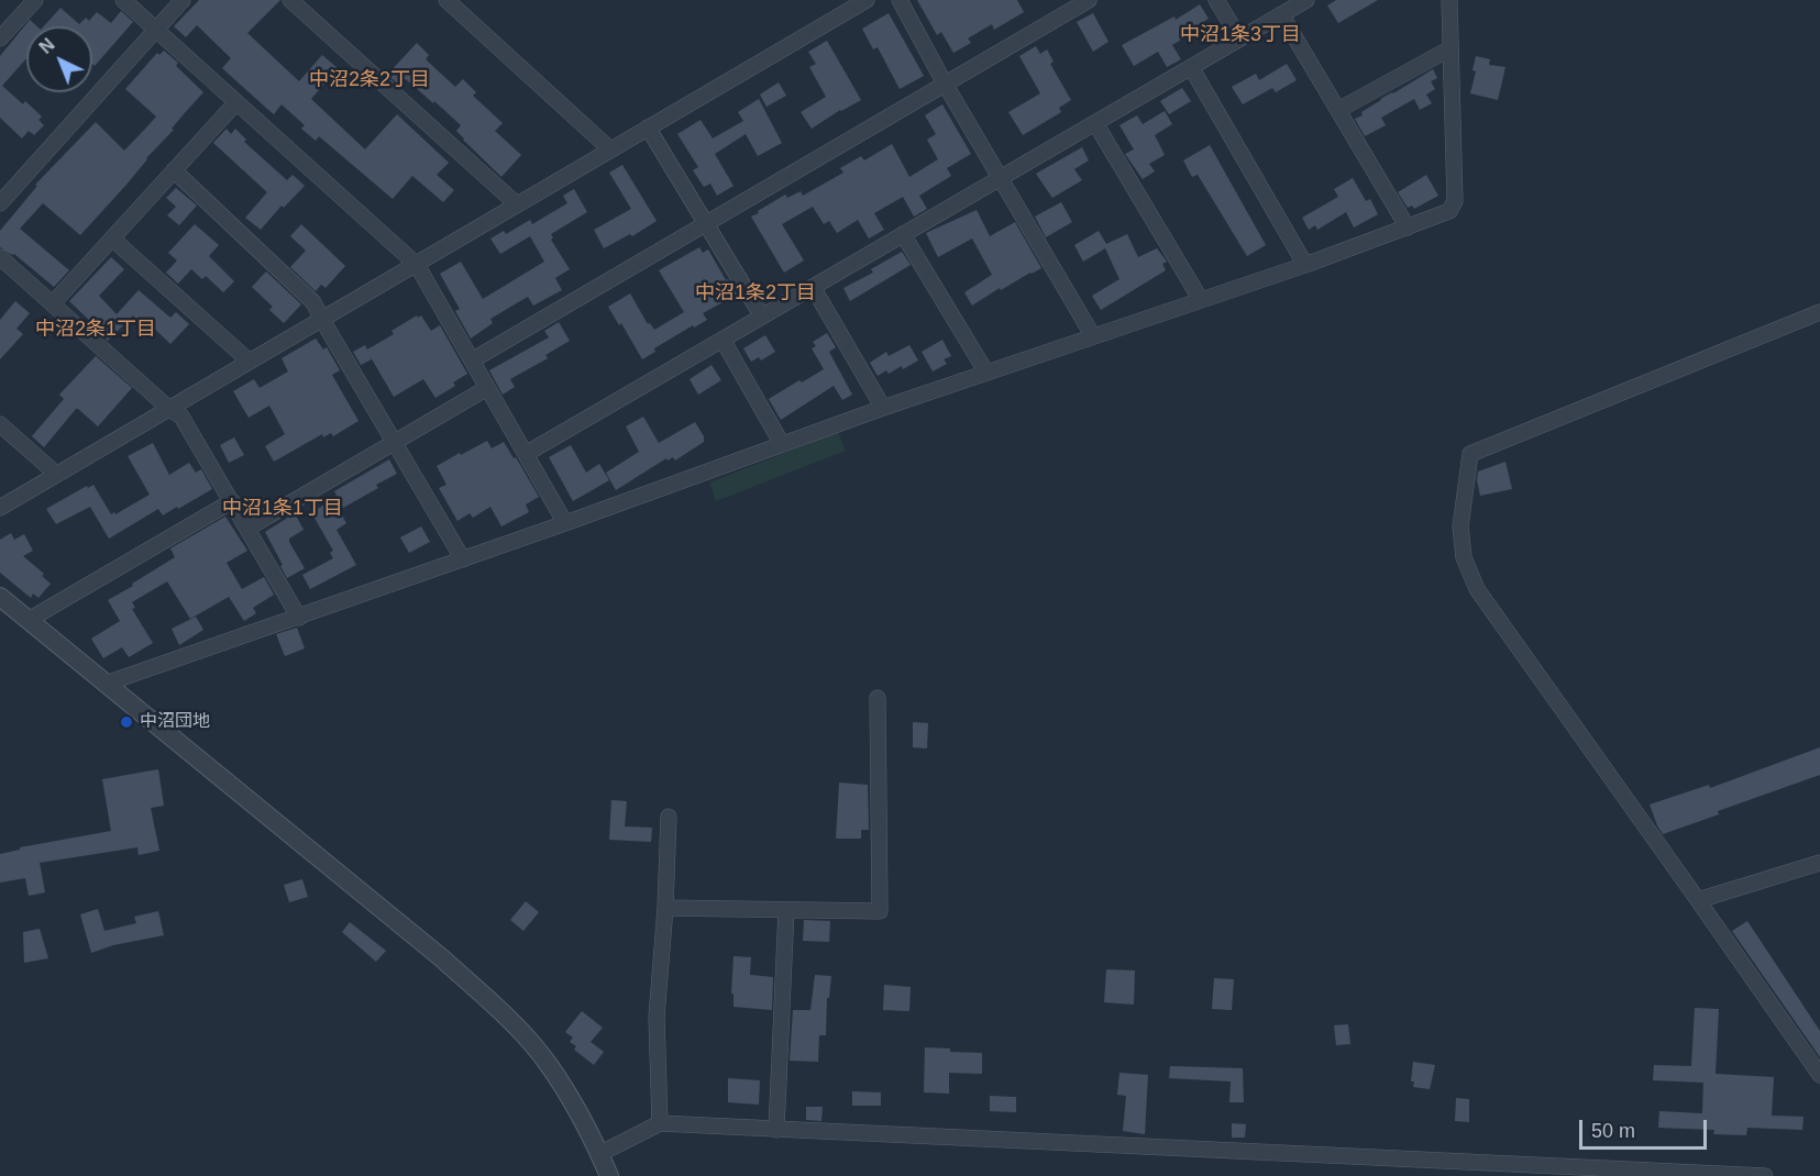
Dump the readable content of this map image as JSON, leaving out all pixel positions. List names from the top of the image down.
{
  "districts": [
    "中沼1条3丁目",
    "中沼2条2丁目",
    "中沼1条2丁目",
    "中沼2条1丁目",
    "中沼1条1丁目"
  ],
  "places": ["中沼団地"],
  "scale_bar": "50 m",
  "north": "top left"
}
